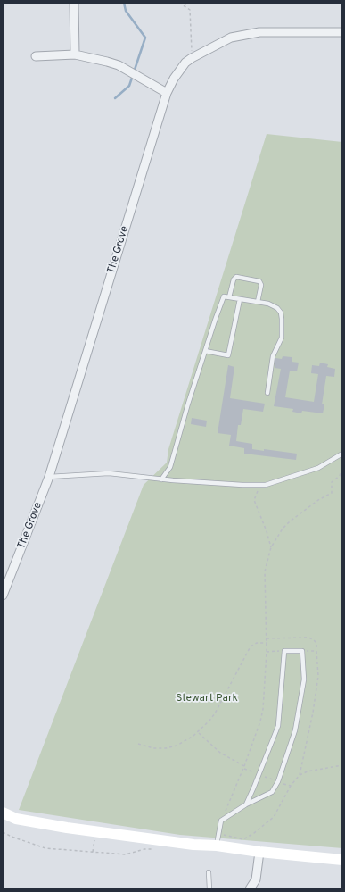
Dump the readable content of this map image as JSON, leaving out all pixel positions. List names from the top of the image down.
{
  "streets": {
    "street": ["The Grove"]
  },
  "parks": ["Stewart Park"]
}
